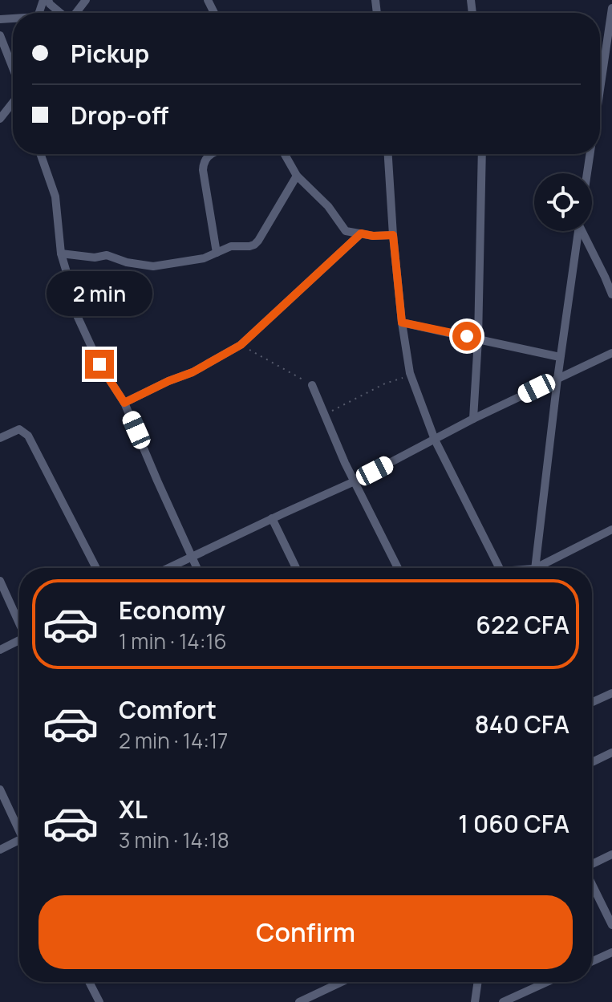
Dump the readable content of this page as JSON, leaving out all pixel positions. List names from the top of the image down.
{
  "page": {
    "banner": ["Pickup", "Drop-off"],
    "bubble": "2 min",
    "list": [
      {
        "name": "Economy",
        "note": "1 min · 14:16",
        "value": "622 CFA"
      },
      {
        "name": "Comfort",
        "note": "2 min · 14:17",
        "value": "840 CFA"
      },
      {
        "name": "XL",
        "note": "3 min · 14:18",
        "value": "1 060 CFA"
      }
    ],
    "buttons": "Confirm"
  }
}
